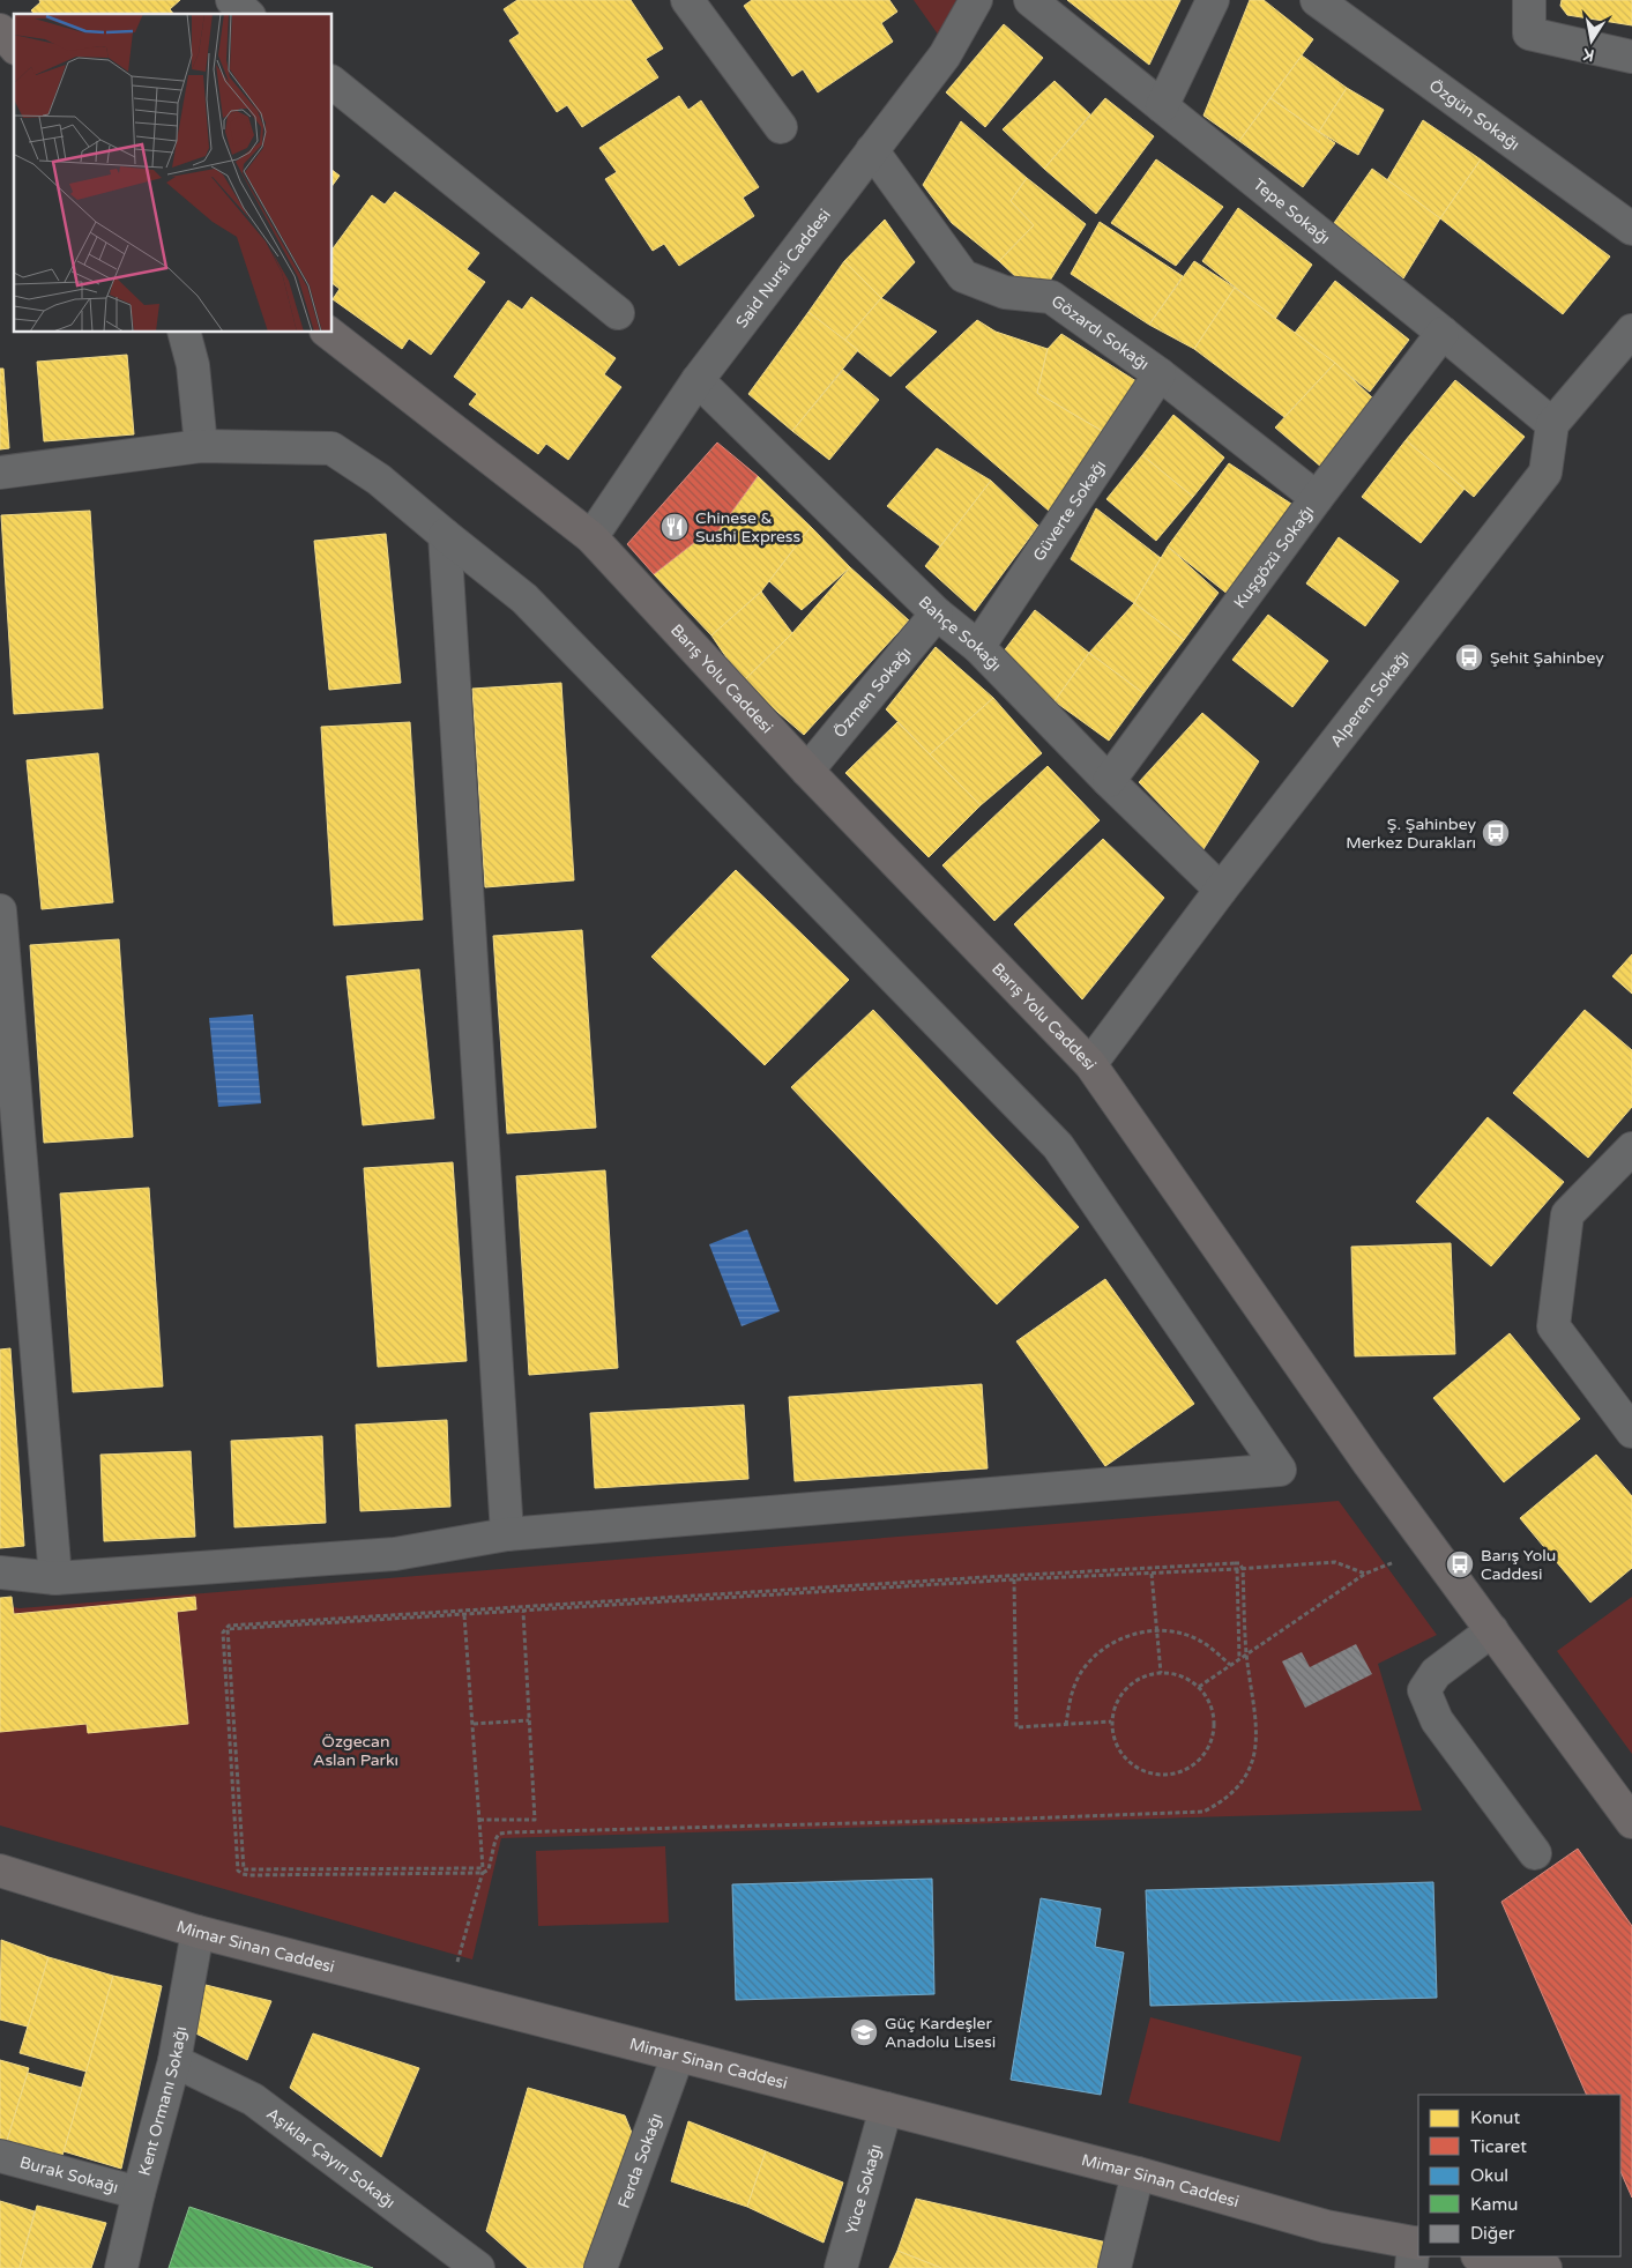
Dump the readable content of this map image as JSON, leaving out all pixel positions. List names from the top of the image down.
{
  "streets": {
    "main road": ["Barış Yolu Caddesi", "Mimar Sinan Caddesi"],
    "street": [
      "Özgün Sokağı",
      "Tepe Sokağı",
      "Said Nursi Caddesi",
      "Gözardı Sokağı",
      "Güverte Sokağı",
      "Kuşgözü Sokağı",
      "Bahçe Sokağı",
      "Özmen Sokağı",
      "Alperen Sokağı",
      "Kent Ormanı Sokağı",
      "Aşıklar Çayırı Sokağı",
      "Ferda Sokağı",
      "Burak Sokağı",
      "Yüce Sokağı"
    ]
  },
  "crossings": [
    ["Tepe Sokağı", "Kuşgözü Sokağı"],
    ["Tepe Sokağı", "Alperen Sokağı"],
    ["Said Nursi Caddesi", "Gözardı Sokağı"],
    ["Said Nursi Caddesi", "Bahçe Sokağı"],
    ["Said Nursi Caddesi", "Barış Yolu Caddesi"],
    ["Gözardı Sokağı", "Güverte Sokağı"],
    ["Gözardı Sokağı", "Kuşgözü Sokağı"],
    ["Güverte Sokağı", "Bahçe Sokağı"],
    ["Kuşgözü Sokağı", "Bahçe Sokağı"],
    ["Bahçe Sokağı", "Özmen Sokağı"],
    ["Bahçe Sokağı", "Alperen Sokağı"],
    ["Barış Yolu Caddesi", "Özmen Sokağı"],
    ["Barış Yolu Caddesi", "Alperen Sokağı"],
    ["Mimar Sinan Caddesi", "Kent Ormanı Sokağı"],
    ["Mimar Sinan Caddesi", "Ferda Sokağı"],
    ["Mimar Sinan Caddesi", "Yüce Sokağı"],
    ["Kent Ormanı Sokağı", "Aşıklar Çayırı Sokağı"],
    ["Kent Ormanı Sokağı", "Burak Sokağı"]
  ],
  "parks": ["Özgecan Aslan Parkı"],
  "places": {
    "restaurant": ["Chinese & Sushi Express"],
    "bus stop": ["Şehit Şahinbey", "Ş. Şahinbey Merkez Durakları", "Barış Yolu Caddesi"],
    "school or university": ["Güç Kardeşler Anadolu Lisesi"]
  },
  "legend": [
    "Konut",
    "Ticaret",
    "Okul",
    "Kamu",
    "Diğer"
  ],
  "north": "bottom"
}
